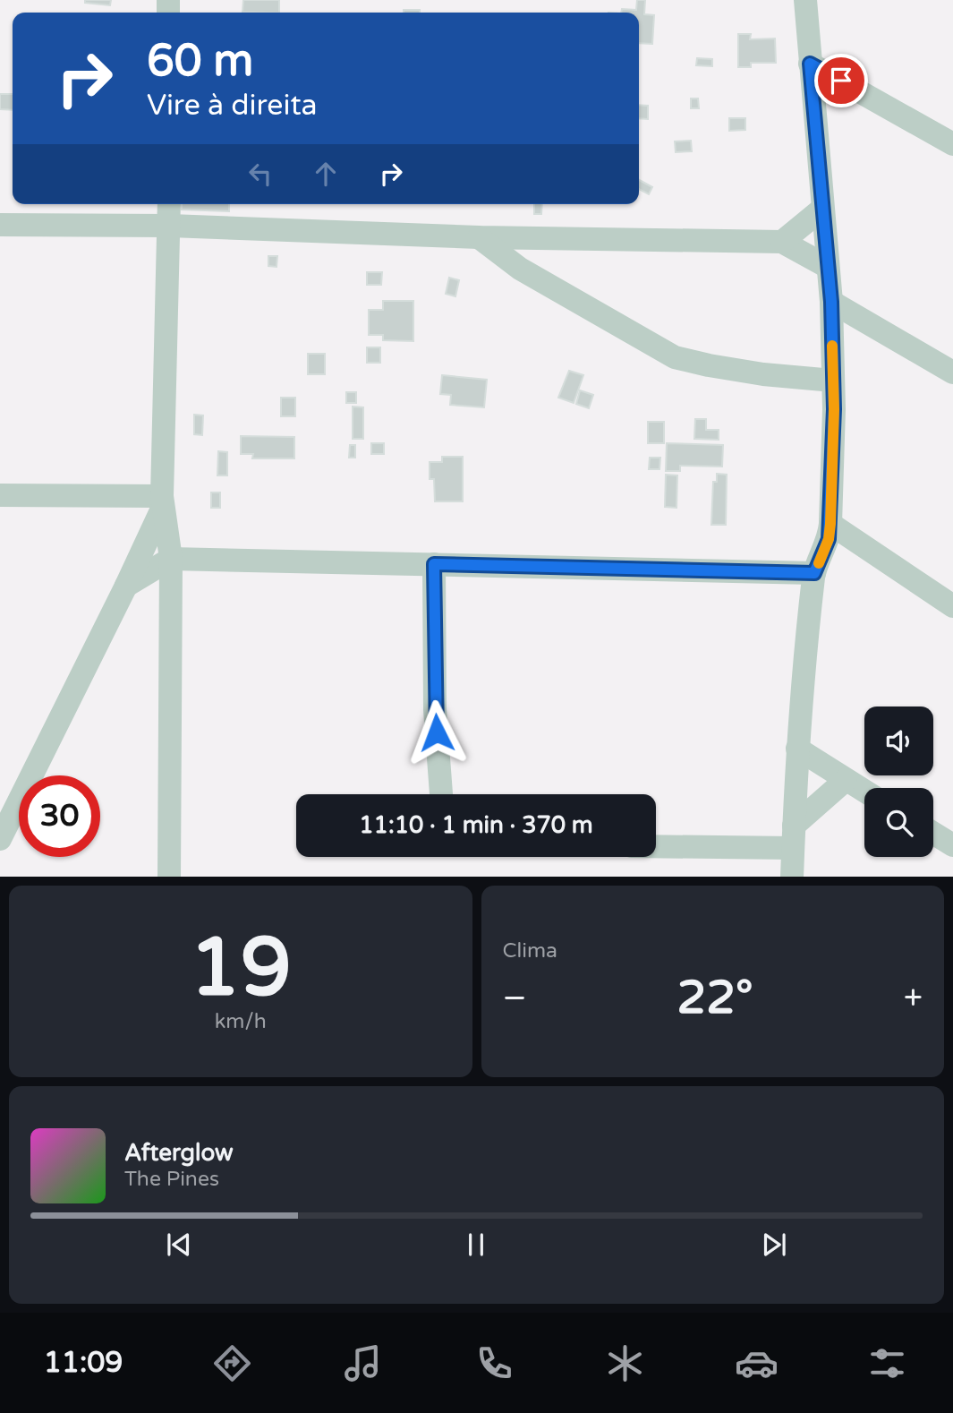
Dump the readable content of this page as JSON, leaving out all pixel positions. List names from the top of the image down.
{
  "page": {
    "turn": ["60 m", "Vire à direita"],
    "limit": "30",
    "trip": "11:10 · 1 min · 370 m",
    "tile": [
      ["19", "km/h"],
      "Clima"
    ],
    "heat": ["−", "22°", "+"],
    "song": ["Afterglow", "The Pines"],
    "tabs": "11:09"
  }
}
